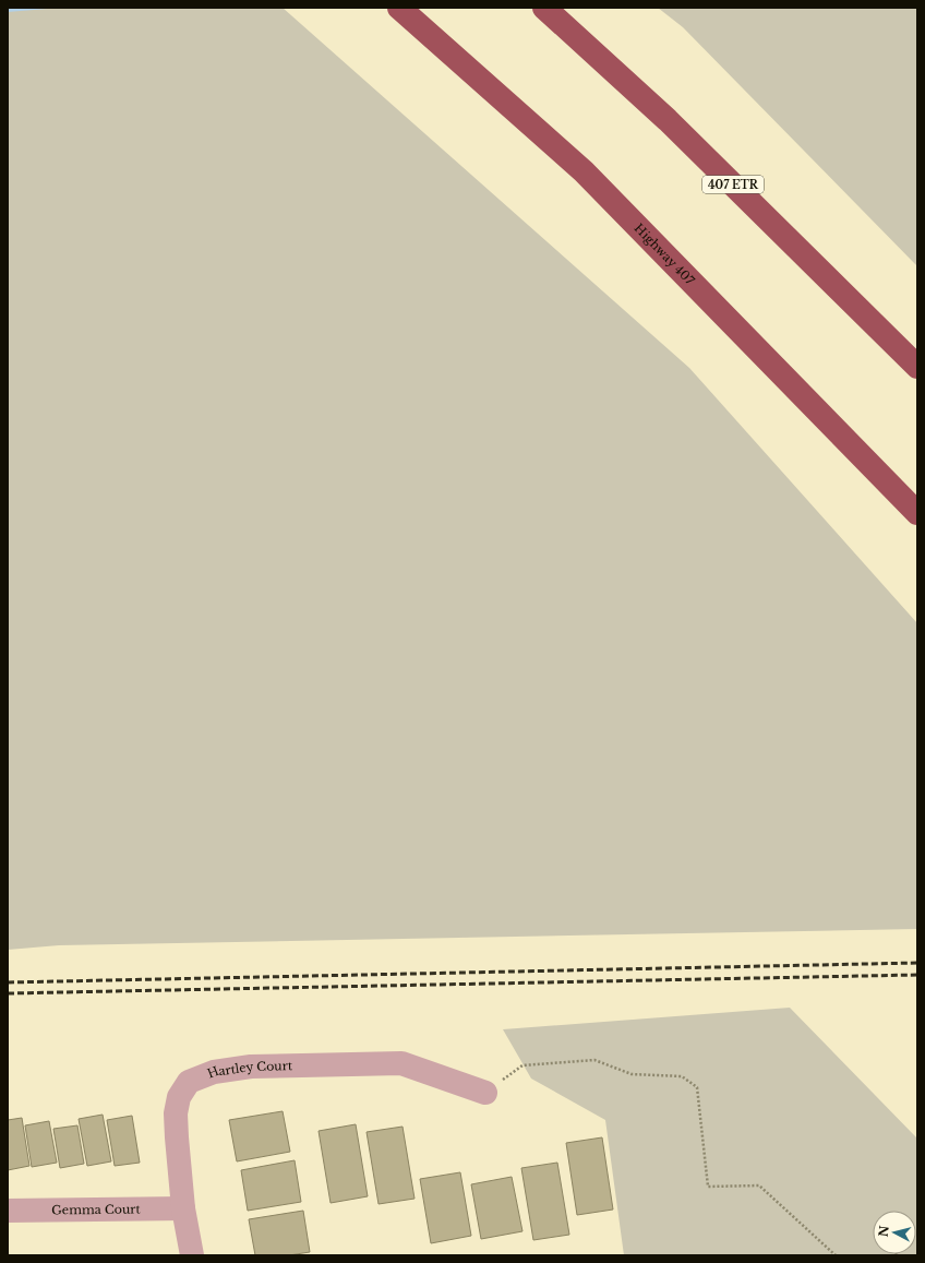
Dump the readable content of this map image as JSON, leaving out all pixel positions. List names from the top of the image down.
{
  "streets": {
    "highway": ["407 ETR", "Highway 407"],
    "street": ["Hartley Court", "Gemma Court"]
  },
  "crossings": [
    ["Hartley Court", "Gemma Court"]
  ],
  "north": "left"
}
